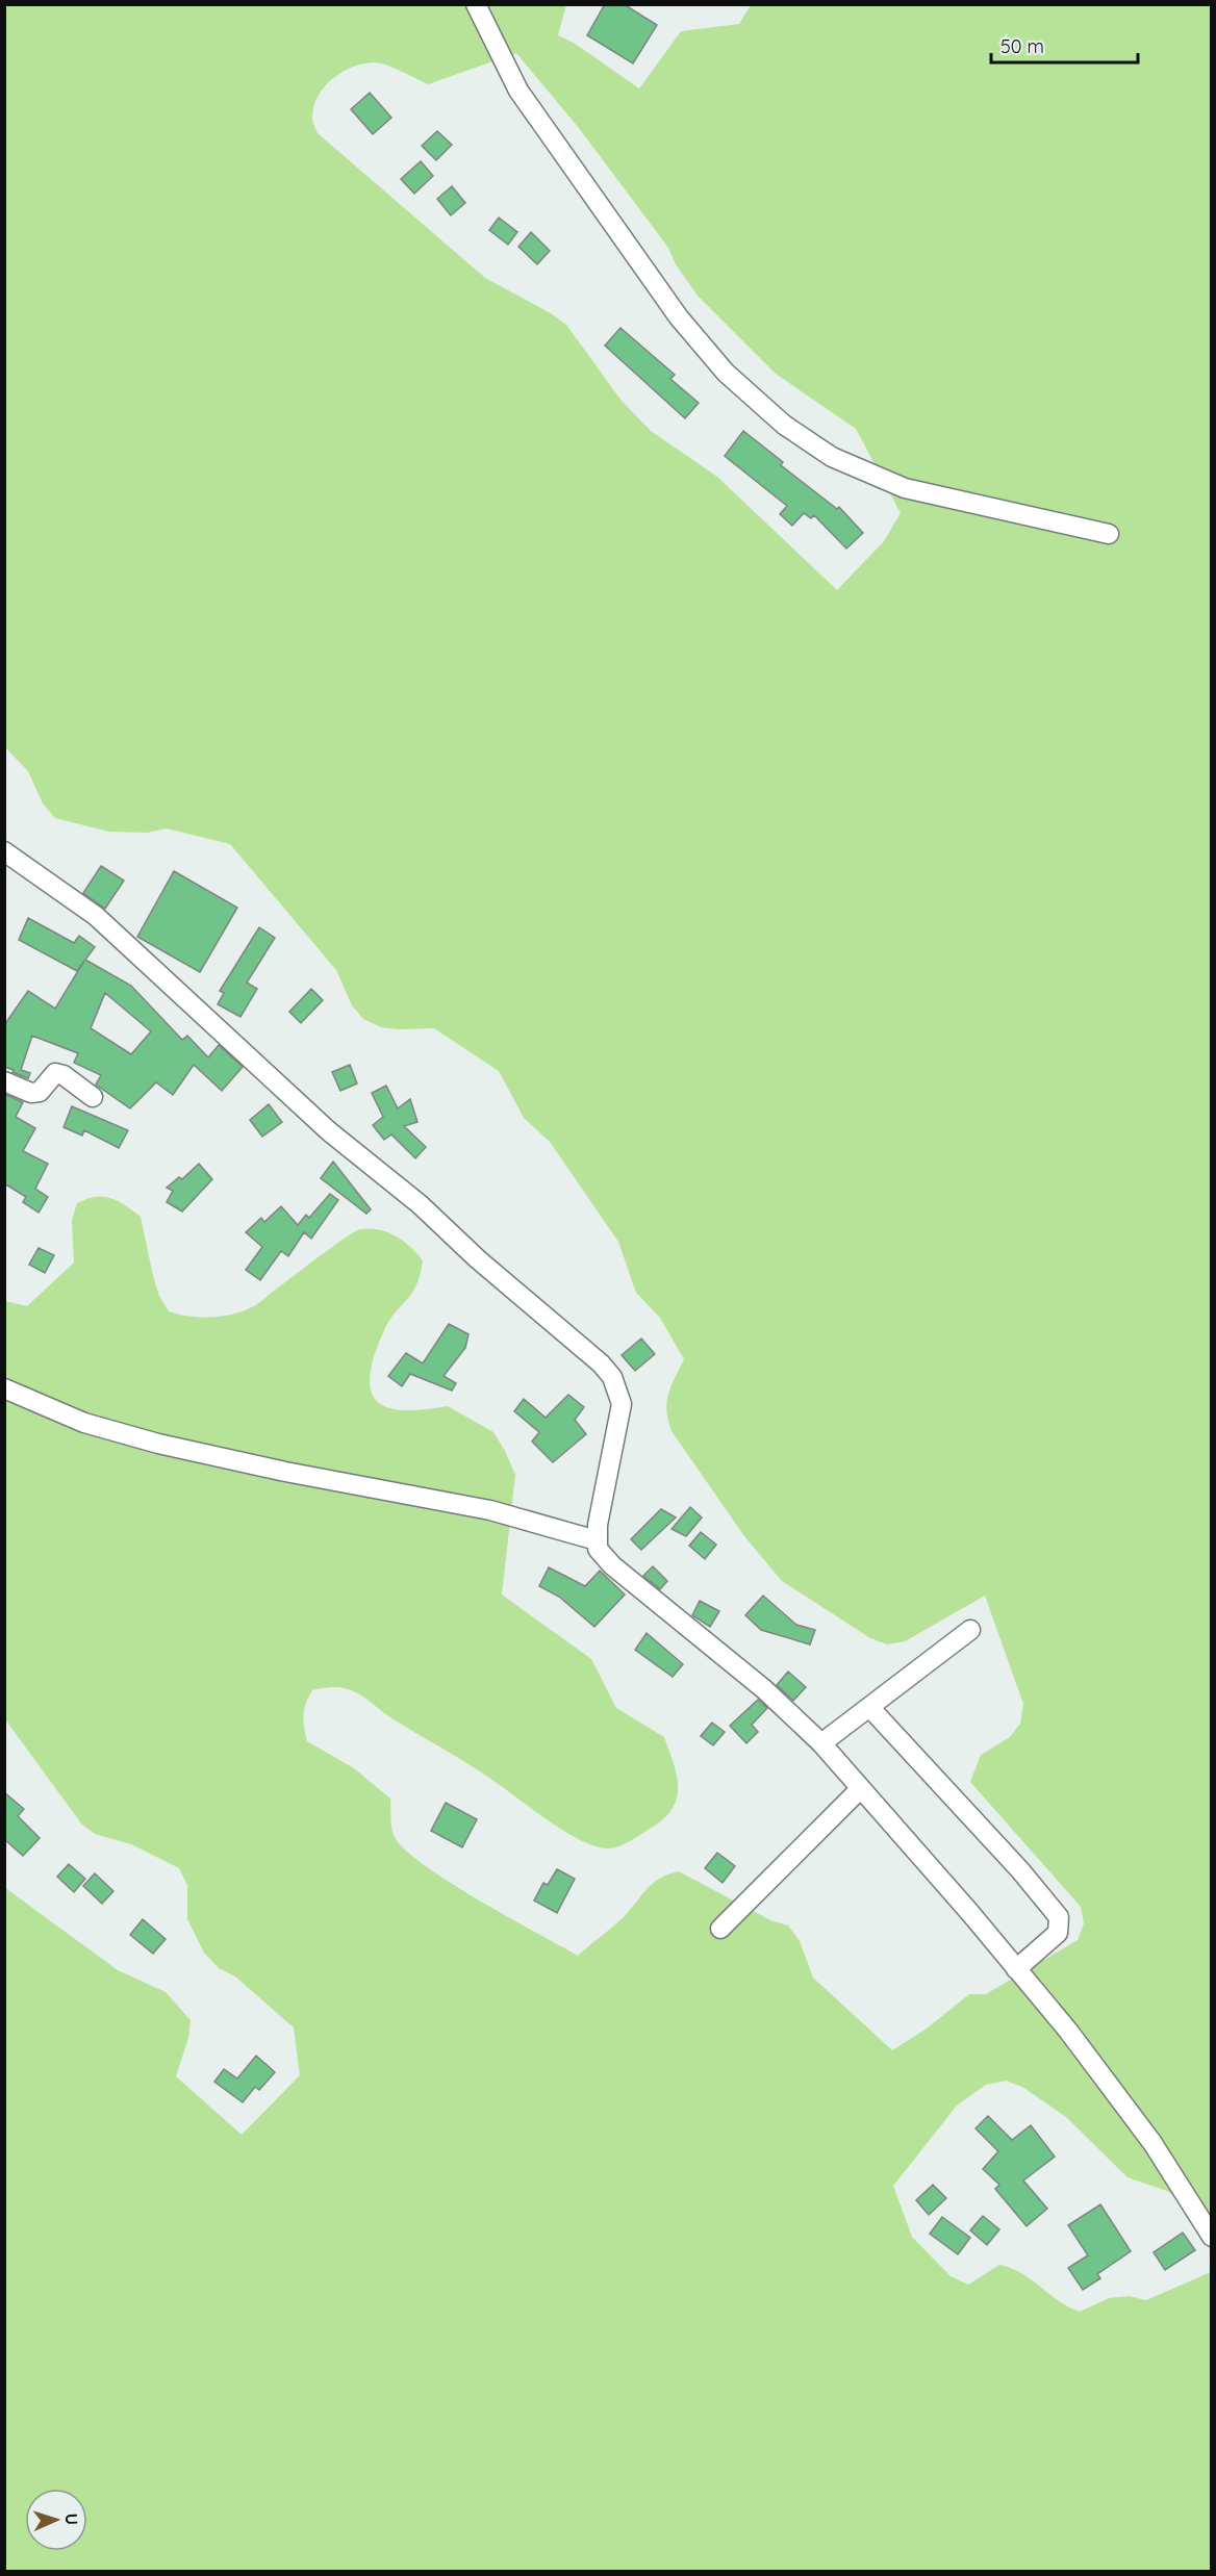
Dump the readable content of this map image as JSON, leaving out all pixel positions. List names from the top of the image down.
{
  "scale_bar": "50 m",
  "north": "right"
}
